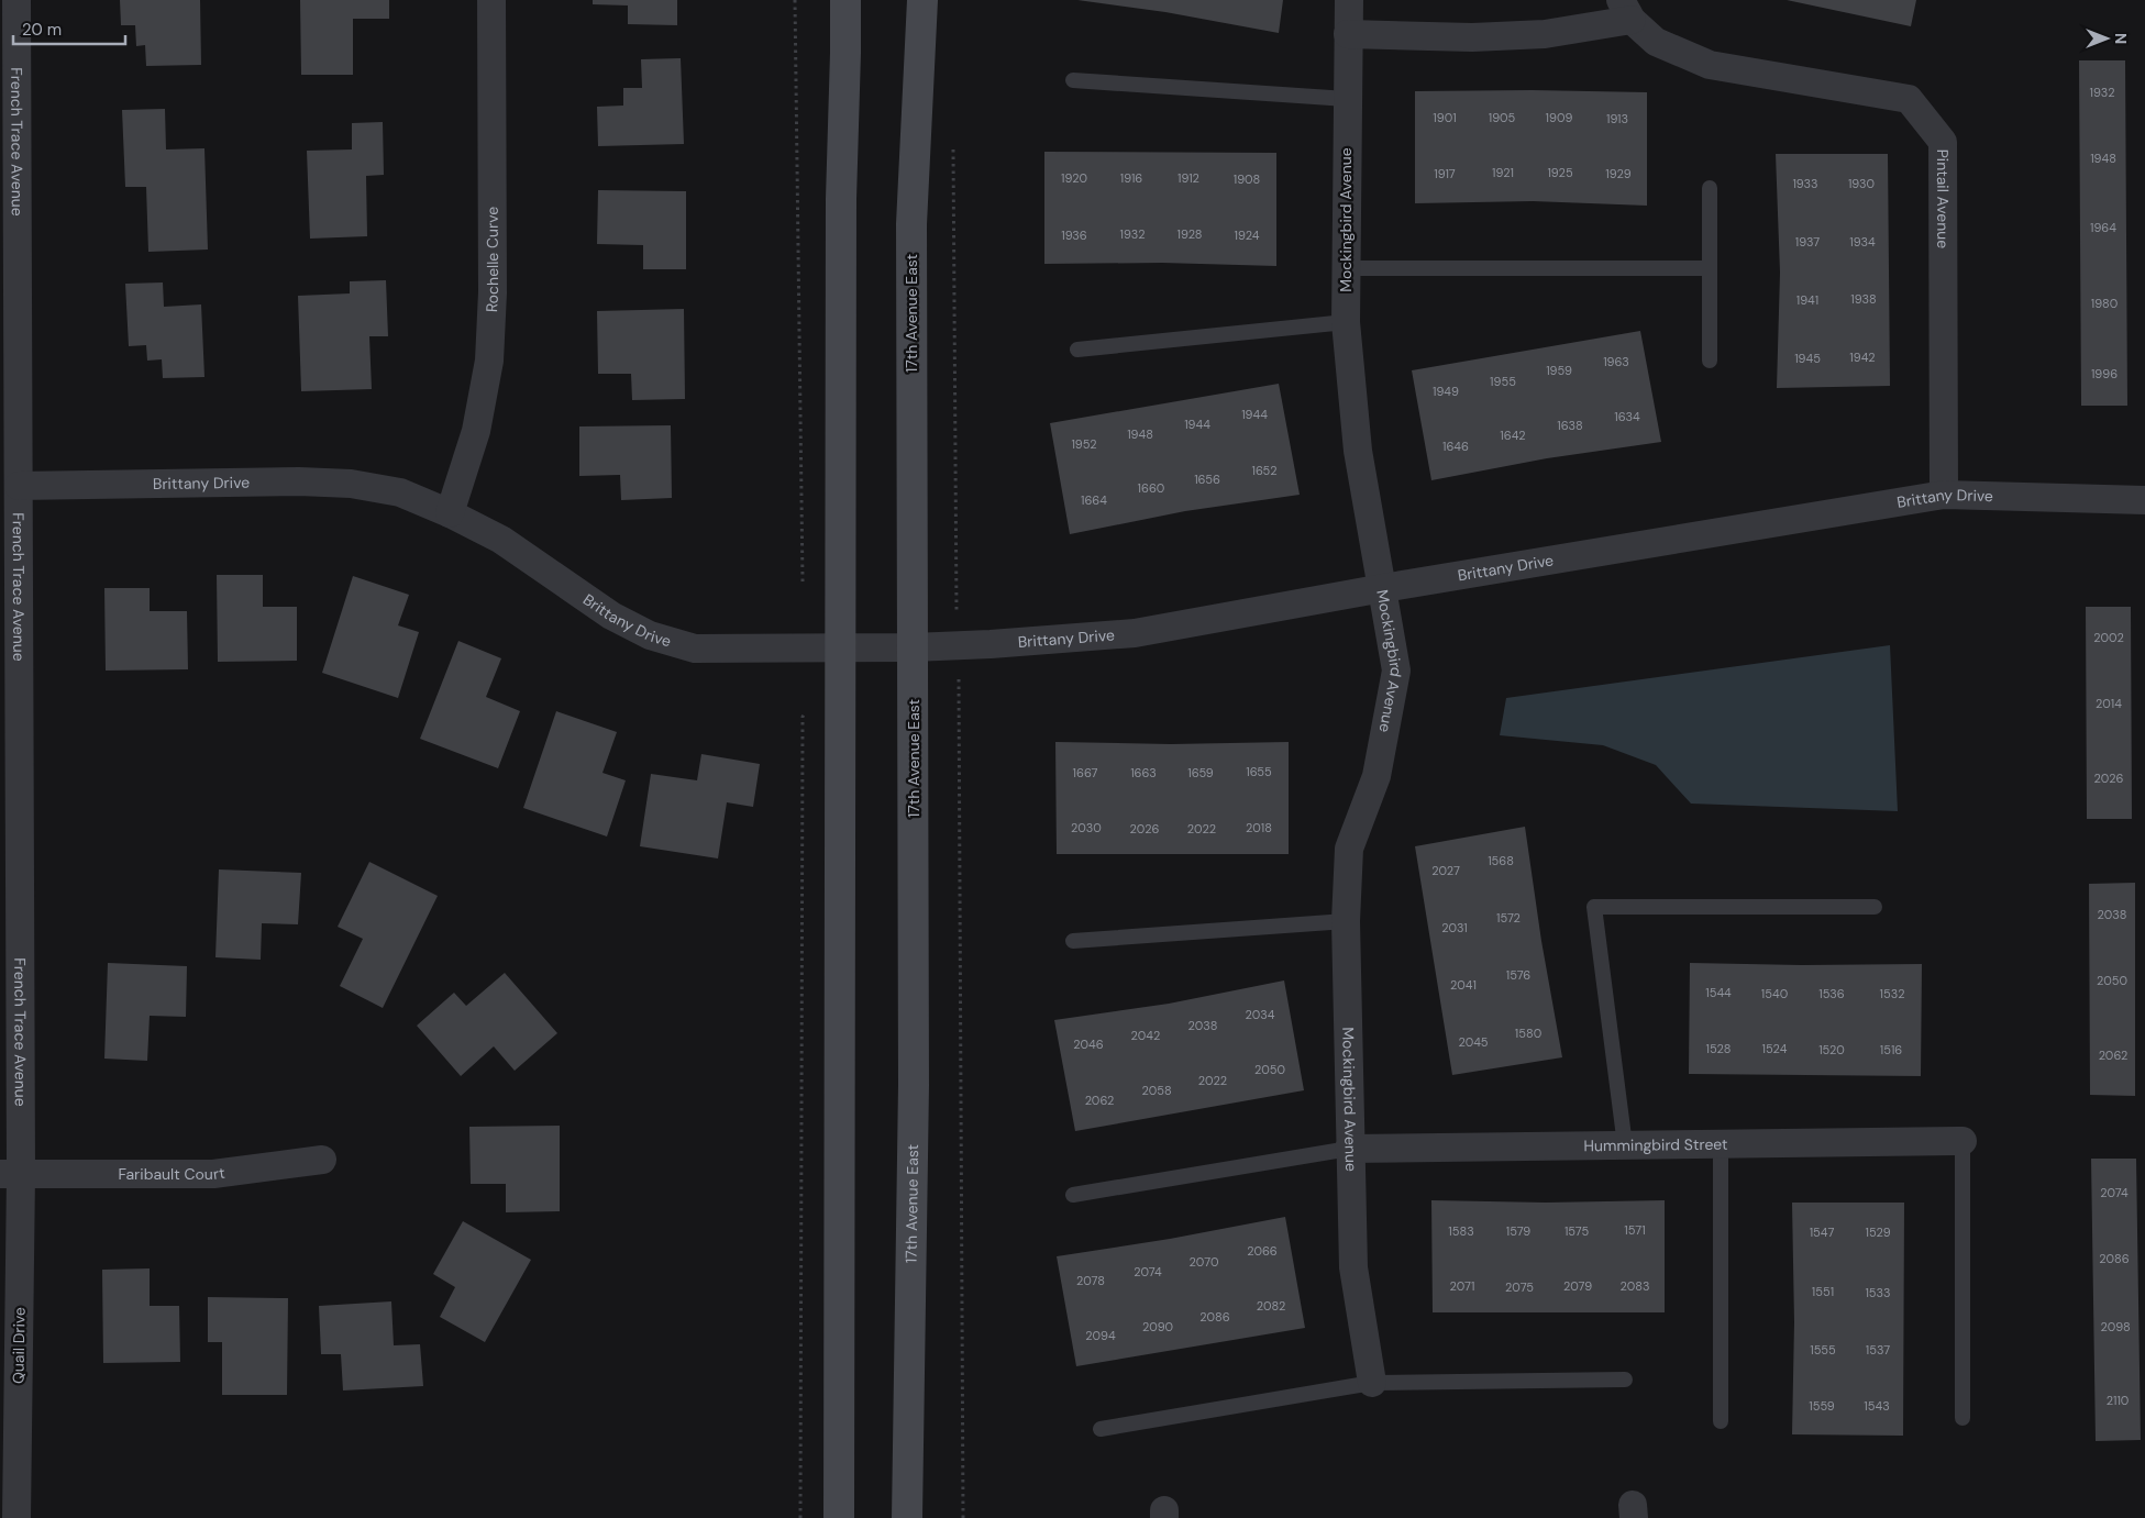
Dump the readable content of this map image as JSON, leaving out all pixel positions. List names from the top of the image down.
{
  "streets": {
    "street": [
      "French Trace Avenue",
      "Pintail Avenue",
      "Mockingbird Avenue",
      "Rochelle Curve",
      "17th Avenue East",
      "Brittany Drive",
      "Hummingbird Street",
      "Faribault Court",
      "Quail Drive"
    ]
  },
  "crossings": [
    ["French Trace Avenue", "Brittany Drive"],
    ["French Trace Avenue", "Faribault Court"],
    ["French Trace Avenue", "Quail Drive"],
    ["Pintail Avenue", "Brittany Drive"],
    ["Mockingbird Avenue", "Brittany Drive"],
    ["Mockingbird Avenue", "Hummingbird Street"],
    ["Rochelle Curve", "Brittany Drive"],
    ["17th Avenue East", "Brittany Drive"],
    ["Faribault Court", "Quail Drive"]
  ],
  "house_numbers": [
    "1932",
    "1901",
    "1905",
    "1909",
    "1913",
    "1948",
    "1921",
    "1925",
    "1917",
    "1929",
    "1920",
    "1916",
    "1912",
    "1908",
    "1933",
    "1930",
    "1964",
    "1932",
    "1928",
    "1936",
    "1924",
    "1937",
    "1934",
    "1938",
    "1941",
    "1980",
    "1942",
    "1945",
    "1963",
    "1959",
    "1996",
    "1955",
    "1949",
    "1944",
    "1634",
    "1944",
    "1638",
    "1948",
    "1642",
    "1952",
    "1646",
    "1652",
    "1656",
    "1660",
    "1664",
    "2002",
    "2014",
    "1655",
    "1667",
    "1663",
    "1659",
    "2026",
    "2030",
    "2018",
    "2026",
    "2022",
    "1568",
    "2027",
    "2038",
    "1572",
    "2031",
    "1576",
    "2050",
    "2041",
    "1544",
    "1540",
    "1536",
    "1532",
    "2034",
    "2038",
    "1580",
    "2042",
    "2045",
    "2046",
    "1528",
    "1524",
    "1520",
    "1516",
    "2062",
    "2050",
    "2022",
    "2058",
    "2062",
    "2074",
    "1571",
    "1583",
    "1579",
    "1575",
    "1547",
    "1529",
    "2066",
    "2086",
    "2070",
    "2074",
    "2078",
    "2071",
    "2079",
    "2083",
    "2075",
    "1551",
    "1533",
    "2082",
    "2086",
    "2090",
    "2098",
    "2094",
    "1555",
    "1537",
    "2110",
    "1559",
    "1543"
  ],
  "scale_bar": "20 m",
  "north": "right"
}
